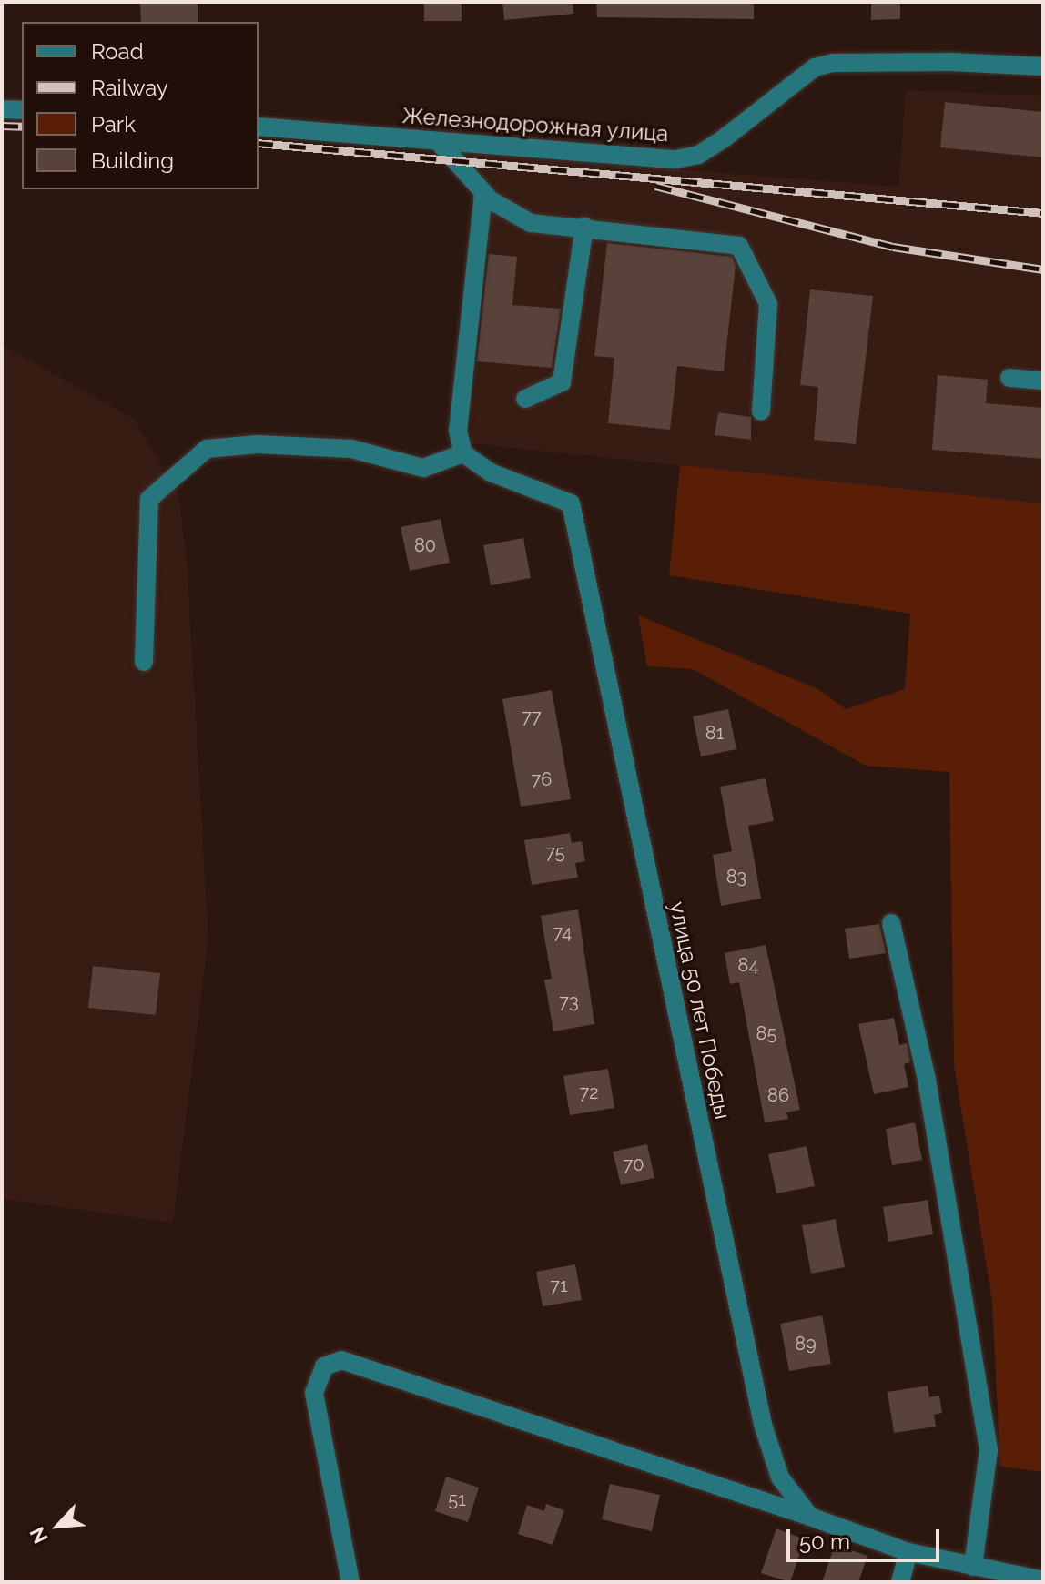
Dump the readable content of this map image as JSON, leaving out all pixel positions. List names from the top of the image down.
{
  "streets": {
    "street": ["Железнодорожная улица", "улица 50 лет Победы"]
  },
  "house_numbers": [
    "80",
    "77",
    "81",
    "76",
    "75",
    "83",
    "74",
    "84",
    "73",
    "85",
    "72",
    "86",
    "70",
    "71",
    "89",
    "51"
  ],
  "legend": [
    "Road",
    "Railway",
    "Park",
    "Building"
  ],
  "scale_bar": "50 m",
  "north": "bottom left"
}
